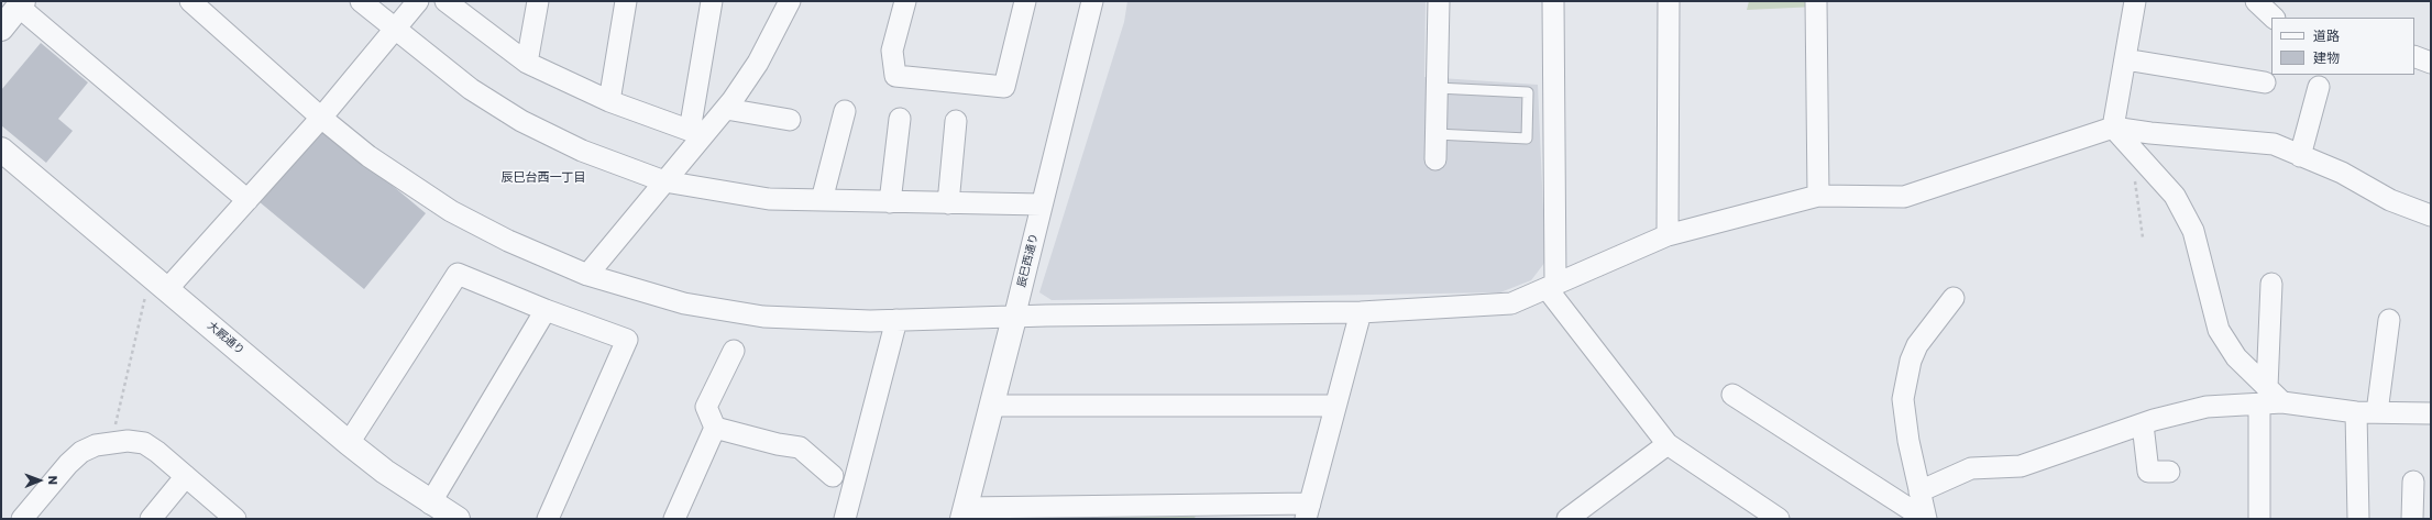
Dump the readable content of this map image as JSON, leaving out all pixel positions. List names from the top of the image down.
{
  "streets": {
    "street": ["辰巳西通り", "大厩通り"]
  },
  "districts": ["辰巳台西一丁目"],
  "legend": ["道路", "建物"],
  "north": "right"
}
